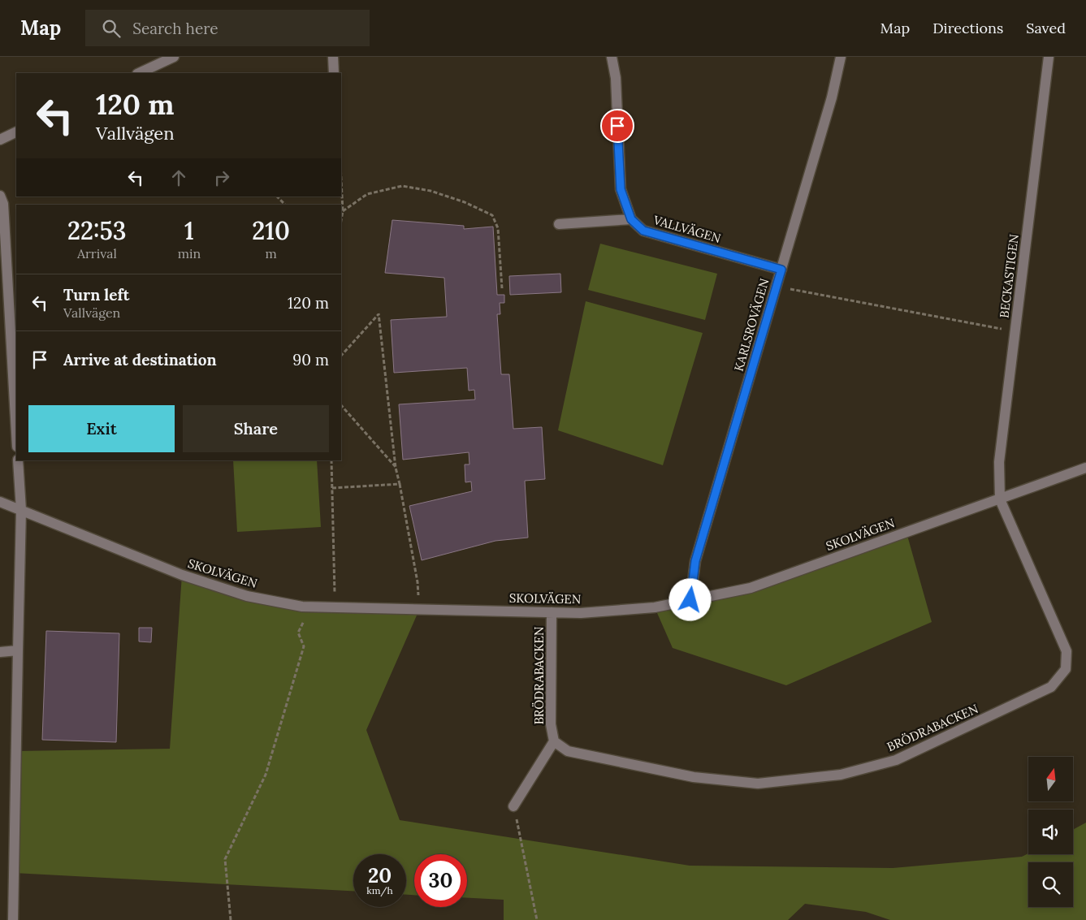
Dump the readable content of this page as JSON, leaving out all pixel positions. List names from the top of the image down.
{
  "streets": {
    "street": [
      "VALLVÄGEN",
      "BECKASTIGEN",
      "KARLSROVÄGEN",
      "SKOLVÄGEN",
      "BRÖDRABACKEN"
    ]
  },
  "crossings": [
    ["VALLVÄGEN", "KARLSROVÄGEN"],
    ["BECKASTIGEN", "SKOLVÄGEN"],
    ["BECKASTIGEN", "BRÖDRABACKEN"],
    ["KARLSROVÄGEN", "SKOLVÄGEN"],
    ["SKOLVÄGEN", "BRÖDRABACKEN"]
  ],
  "north": "top",
  "page": {
    "header": "Map",
    "search": "Search here",
    "nav": ["Map", "Directions", "Saved"],
    "turn": ["120 m", "Vallvägen"],
    "eta": [
      "22:53",
      "Arrival",
      "1",
      "min",
      "210",
      "m"
    ],
    "list": [
      {
        "name": "Turn left",
        "note": "Vallvägen",
        "value": "120 m"
      },
      {
        "name": "Arrive at destination",
        "value": "90 m"
      }
    ],
    "buttons": ["Exit", "Share"],
    "speed": "20 km/h",
    "limit": "30"
  }
}
